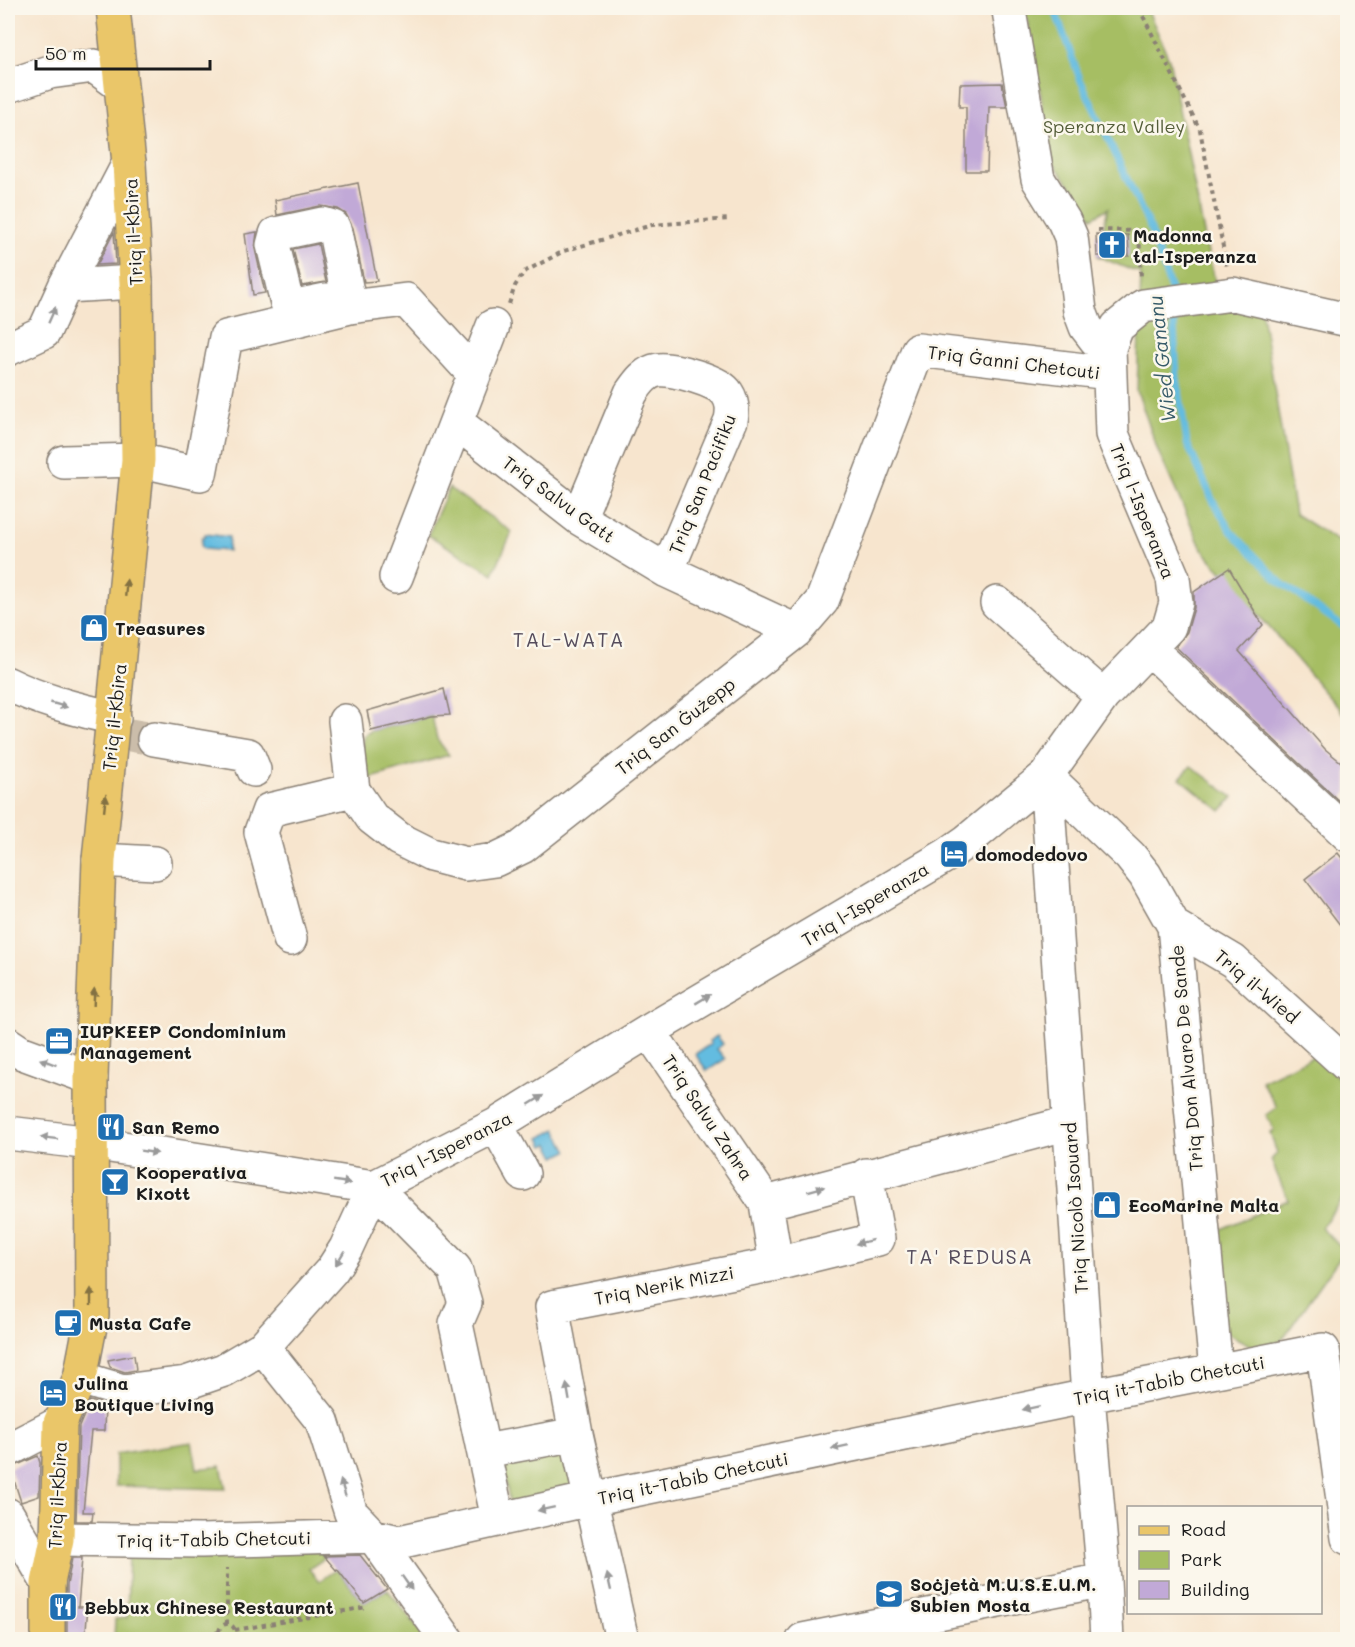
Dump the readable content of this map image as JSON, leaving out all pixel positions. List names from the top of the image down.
{
  "streets": {
    "main road": ["Triq il-Kbira"],
    "street": [
      "Triq Ġanni Chetcuti",
      "Triq San Paċifiku",
      "Triq Salvu Gatt",
      "Triq l-Isperanza",
      "Triq San Ġużepp",
      "Triq il-Wied",
      "Triq Don Alvaro De Sande",
      "Triq Salvu Zahra",
      "Triq Nicolò Isouard",
      "Triq Nerik Mizzi",
      "Triq it-Tabib Chetcuti"
    ]
  },
  "crossings": [
    ["Triq il-Kbira", "Triq l-Isperanza"],
    ["Triq il-Kbira", "Triq it-Tabib Chetcuti"],
    ["Triq Ġanni Chetcuti", "Triq l-Isperanza"],
    ["Triq Ġanni Chetcuti", "Triq San Ġużepp"],
    ["Triq San Paċifiku", "Triq Salvu Gatt"],
    ["Triq Salvu Gatt", "Triq San Ġużepp"],
    ["Triq l-Isperanza", "Triq il-Wied"],
    ["Triq l-Isperanza", "Triq Salvu Zahra"],
    ["Triq l-Isperanza", "Triq Nicolò Isouard"],
    ["Triq il-Wied", "Triq Don Alvaro De Sande"],
    ["Triq il-Wied", "Triq Nicolò Isouard"],
    ["Triq Don Alvaro De Sande", "Triq it-Tabib Chetcuti"],
    ["Triq Nicolò Isouard", "Triq it-Tabib Chetcuti"]
  ],
  "one_way": ["Triq il-Kbira"],
  "districts": ["TAL-WATA", "TA' REDUSA"],
  "water": ["Wied Gananu"],
  "parks": ["Speranza Valley"],
  "places": {
    "church": ["Madonna tal-Isperanza"],
    "shop": ["Treasures", "EcoMarine Malta"],
    "hotel": ["domodedovo", "Julina Boutique Living"],
    "office": ["IUPKEEP Condominium Management"],
    "restaurant": ["San Remo", "Bebbux Chinese Restaurant"],
    "bar": ["Kooperativa Kixott"],
    "cafe": ["Musta Cafe"],
    "school or university": ["Soċjetà M.U.S.E.U.M. Subien Mosta"]
  },
  "legend": ["Road", "Park", "Building"],
  "scale_bar": "50 m"
}
